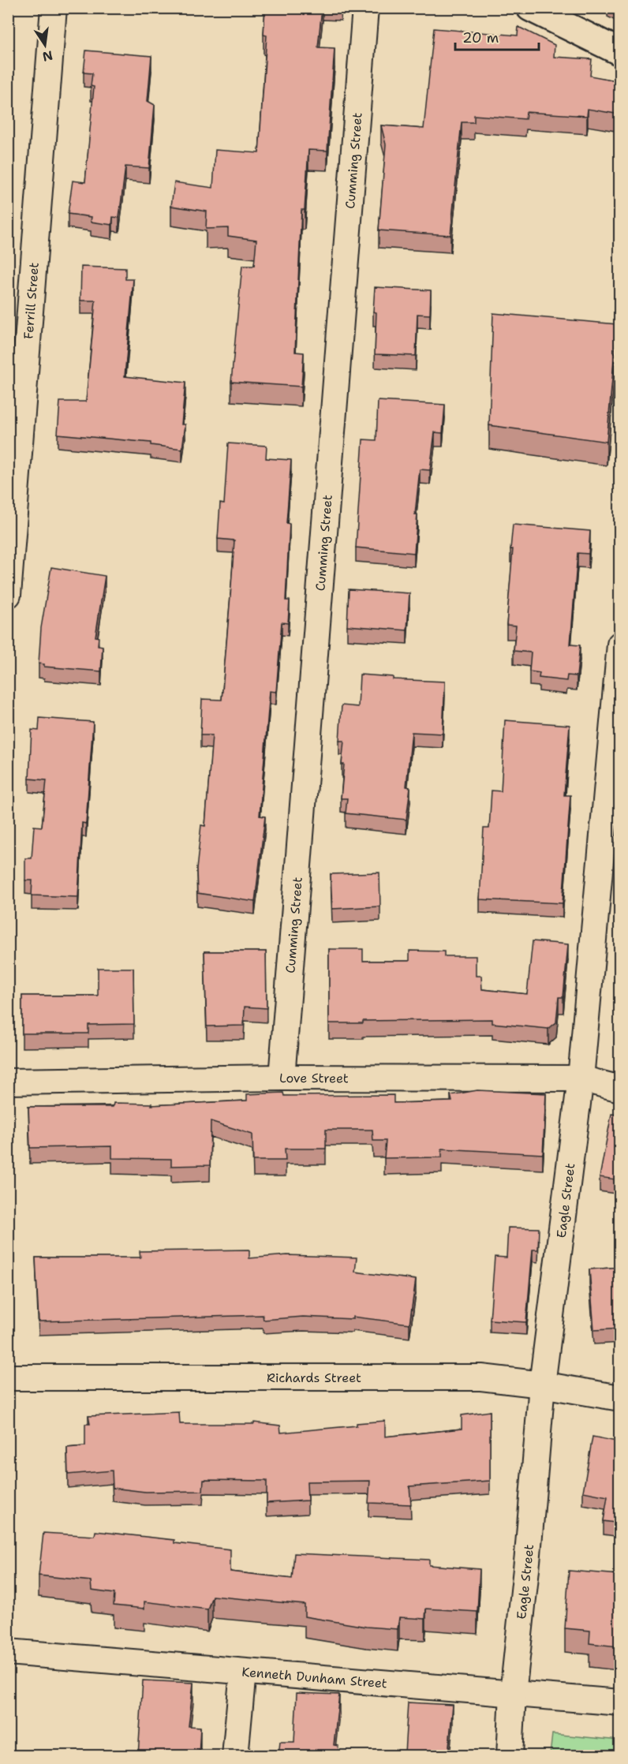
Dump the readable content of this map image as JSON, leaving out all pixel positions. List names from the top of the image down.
{
  "streets": {
    "street": [
      "Cumming Street",
      "Ferrill Street",
      "Love Street",
      "Eagle Street",
      "Richards Street",
      "Kenneth Dunham Street"
    ]
  },
  "crossings": [
    ["Cumming Street", "Love Street"],
    ["Love Street", "Eagle Street"],
    ["Eagle Street", "Richards Street"],
    ["Eagle Street", "Kenneth Dunham Street"]
  ],
  "scale_bar": "20 m",
  "north": "bottom"
}
